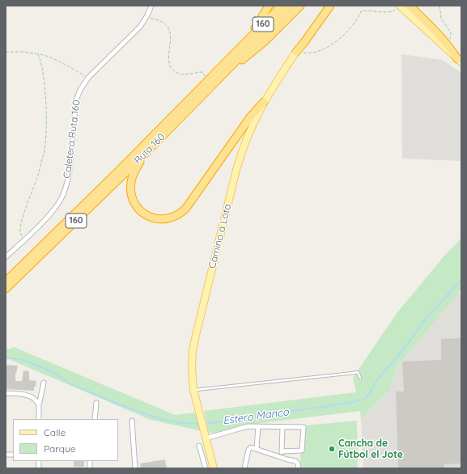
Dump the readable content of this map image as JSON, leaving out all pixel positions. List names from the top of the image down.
{
  "streets": {
    "highway": ["160", "Ruta 160"],
    "main road": ["Camino a Lota"],
    "street": ["Caletera Ruta 160"]
  },
  "water": ["Estero Manco"],
  "places": ["Cancha de Fútbol el Jote"],
  "legend": ["Calle", "Parque"]
}
